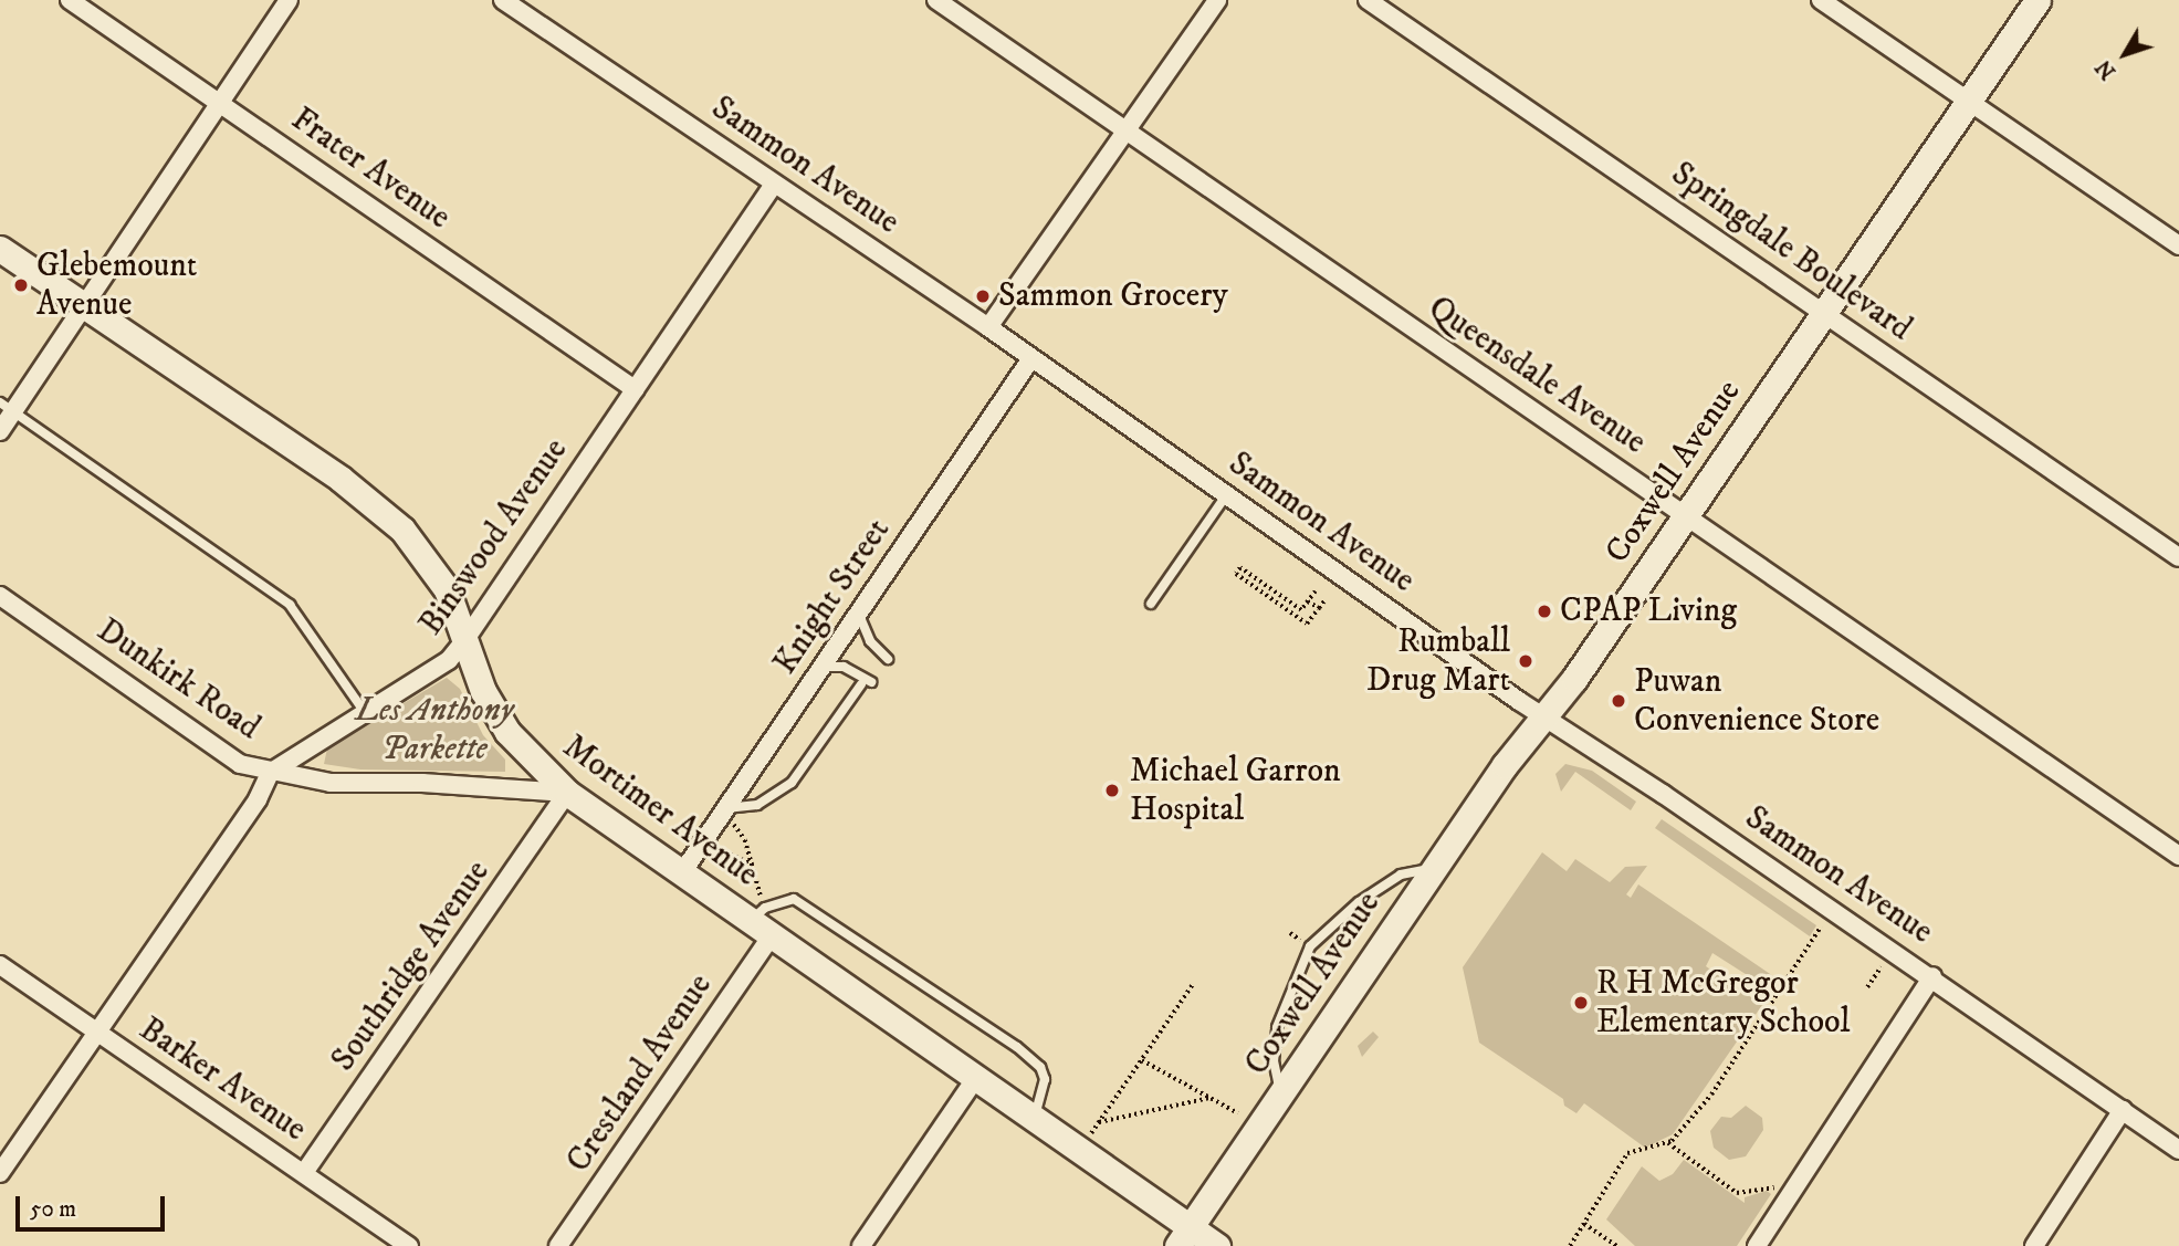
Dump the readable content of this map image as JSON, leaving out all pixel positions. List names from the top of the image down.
{
  "streets": {
    "street": [
      "Sammon Avenue",
      "Frater Avenue",
      "Springdale Boulevard",
      "Queensdale Avenue",
      "Coxwell Avenue",
      "Binswood Avenue",
      "Knight Street",
      "Dunkirk Road",
      "Mortimer Avenue",
      "Southridge Avenue",
      "Crestland Avenue",
      "Barker Avenue"
    ]
  },
  "crossings": [
    ["Sammon Avenue", "Coxwell Avenue"],
    ["Sammon Avenue", "Binswood Avenue"],
    ["Sammon Avenue", "Knight Street"],
    ["Frater Avenue", "Binswood Avenue"],
    ["Springdale Boulevard", "Coxwell Avenue"],
    ["Queensdale Avenue", "Coxwell Avenue"],
    ["Coxwell Avenue", "Mortimer Avenue"],
    ["Binswood Avenue", "Dunkirk Road"],
    ["Binswood Avenue", "Mortimer Avenue"],
    ["Binswood Avenue", "Barker Avenue"],
    ["Knight Street", "Mortimer Avenue"],
    ["Dunkirk Road", "Mortimer Avenue"],
    ["Dunkirk Road", "Southridge Avenue"],
    ["Mortimer Avenue", "Southridge Avenue"],
    ["Mortimer Avenue", "Crestland Avenue"],
    ["Southridge Avenue", "Barker Avenue"]
  ],
  "parks": ["Les Anthony Parkette"],
  "places": [
    "Glebemount Avenue",
    "Sammon Grocery",
    "CPAP Living",
    "Rumball Drug Mart",
    "Puwan Convenience Store",
    "Michael Garron Hospital",
    "R H McGregor Elementary School"
  ],
  "scale_bar": "50 m",
  "north": "bottom left"
}
